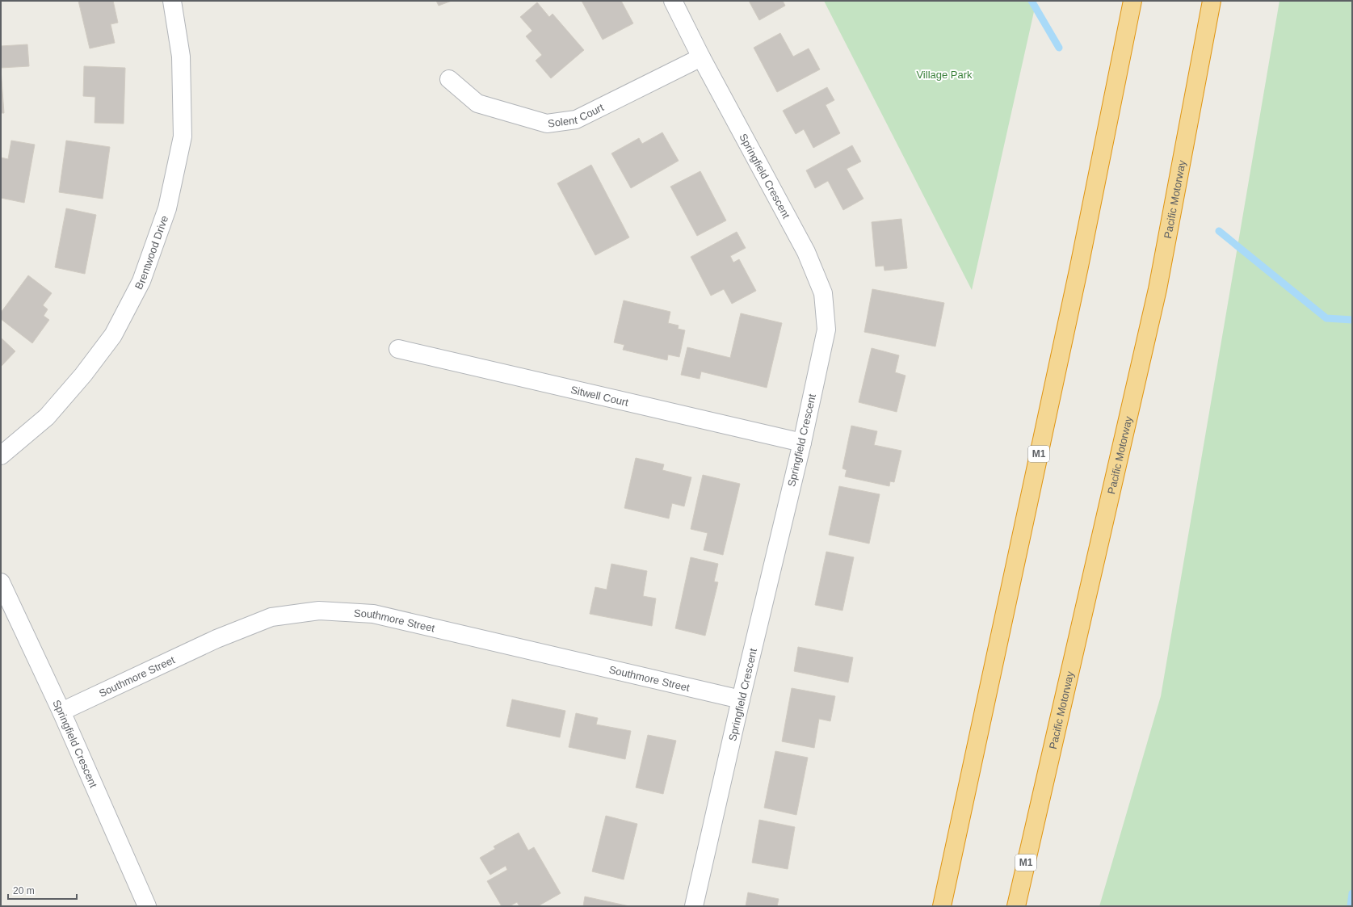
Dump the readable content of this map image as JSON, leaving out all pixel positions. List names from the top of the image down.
{
  "streets": {
    "highway": ["Pacific Motorway", "M1"],
    "street": [
      "Solent Court",
      "Springfield Crescent",
      "Brentwood Drive",
      "Sitwell Court",
      "Southmore Street"
    ]
  },
  "crossings": [
    ["Solent Court", "Springfield Crescent"],
    ["Springfield Crescent", "Sitwell Court"],
    ["Springfield Crescent", "Southmore Street"]
  ],
  "parks": ["Village Park"],
  "scale_bar": "20 m"
}
